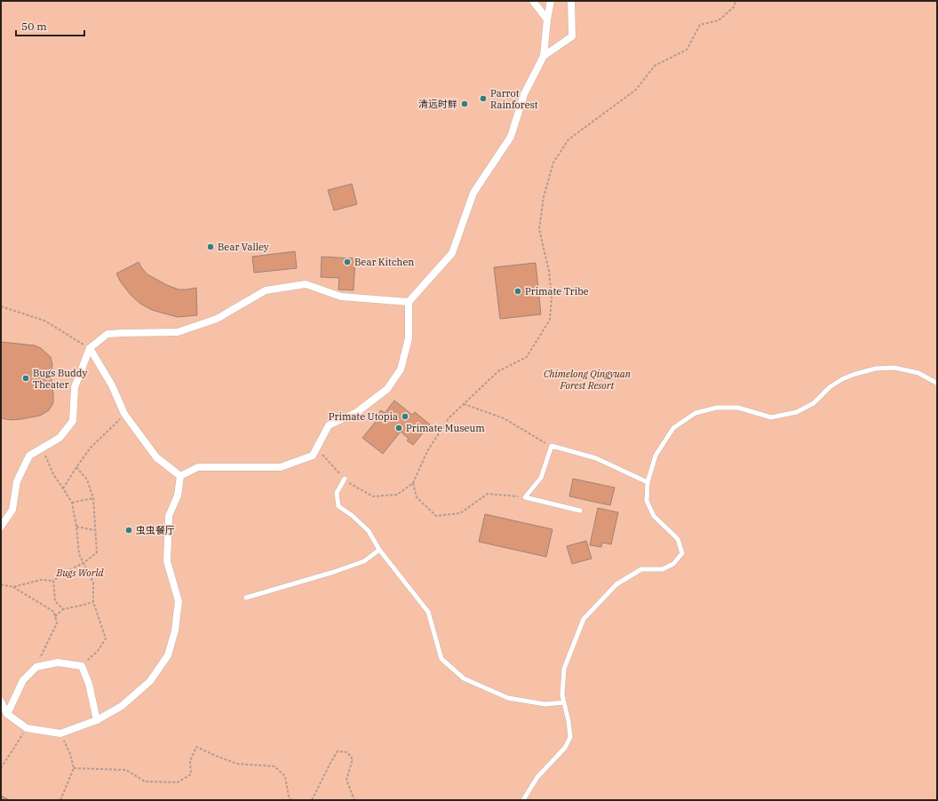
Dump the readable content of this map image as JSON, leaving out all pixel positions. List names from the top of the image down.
{
  "parks": ["Chimelong Qingyuan Forest Resort", "Bugs World"],
  "places": [
    "Parrot Rainforest",
    "清远时鲜",
    "Bear Valley",
    "Bear Kitchen",
    "Primate Tribe",
    "Bugs Buddy Theater",
    "Primate Utopia",
    "Primate Museum",
    "虫虫餐厅"
  ],
  "scale_bar": "50 m"
}
